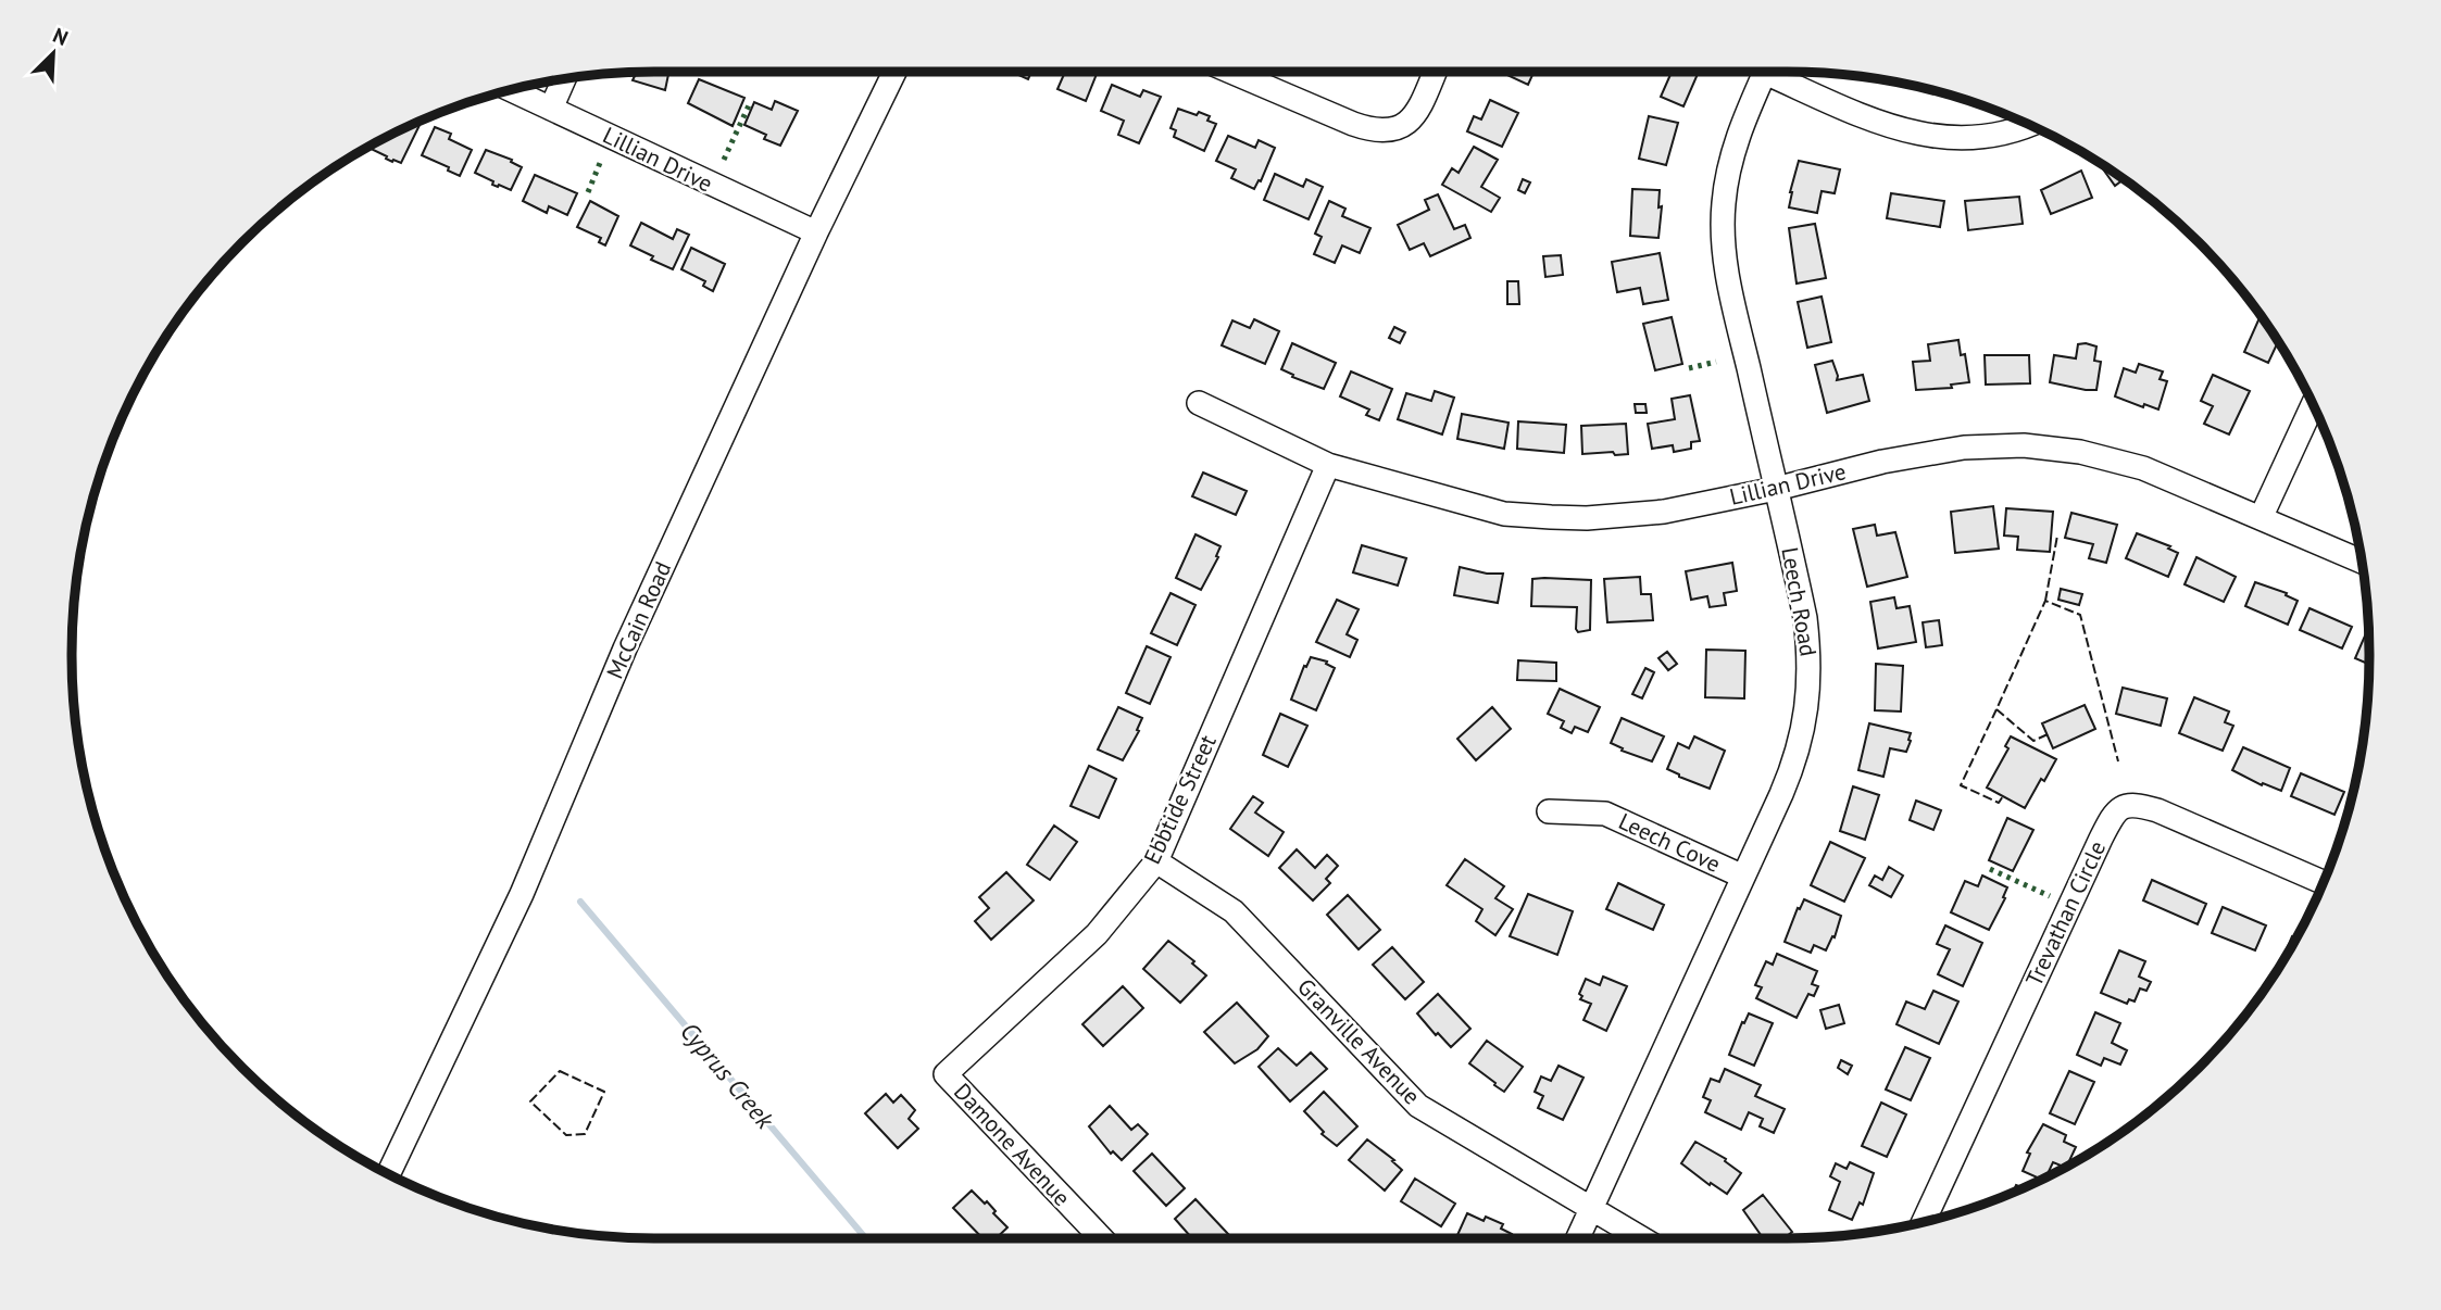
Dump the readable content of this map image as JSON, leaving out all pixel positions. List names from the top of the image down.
{
  "streets": {
    "street": [
      "Lillian Drive",
      "Leech Road",
      "McCain Road",
      "Ebbtide Street",
      "Leech Cove",
      "Trevathan Circle",
      "Granville Avenue",
      "Damone Avenue"
    ]
  },
  "crossings": [
    ["Lillian Drive", "Leech Road"],
    ["Lillian Drive", "McCain Road"],
    ["Lillian Drive", "Ebbtide Street"],
    ["Leech Road", "Leech Cove"],
    ["Leech Road", "Granville Avenue"],
    ["Ebbtide Street", "Granville Avenue"],
    ["Ebbtide Street", "Damone Avenue"]
  ],
  "water": ["Cyprus Creek"],
  "north": "top right"
}
